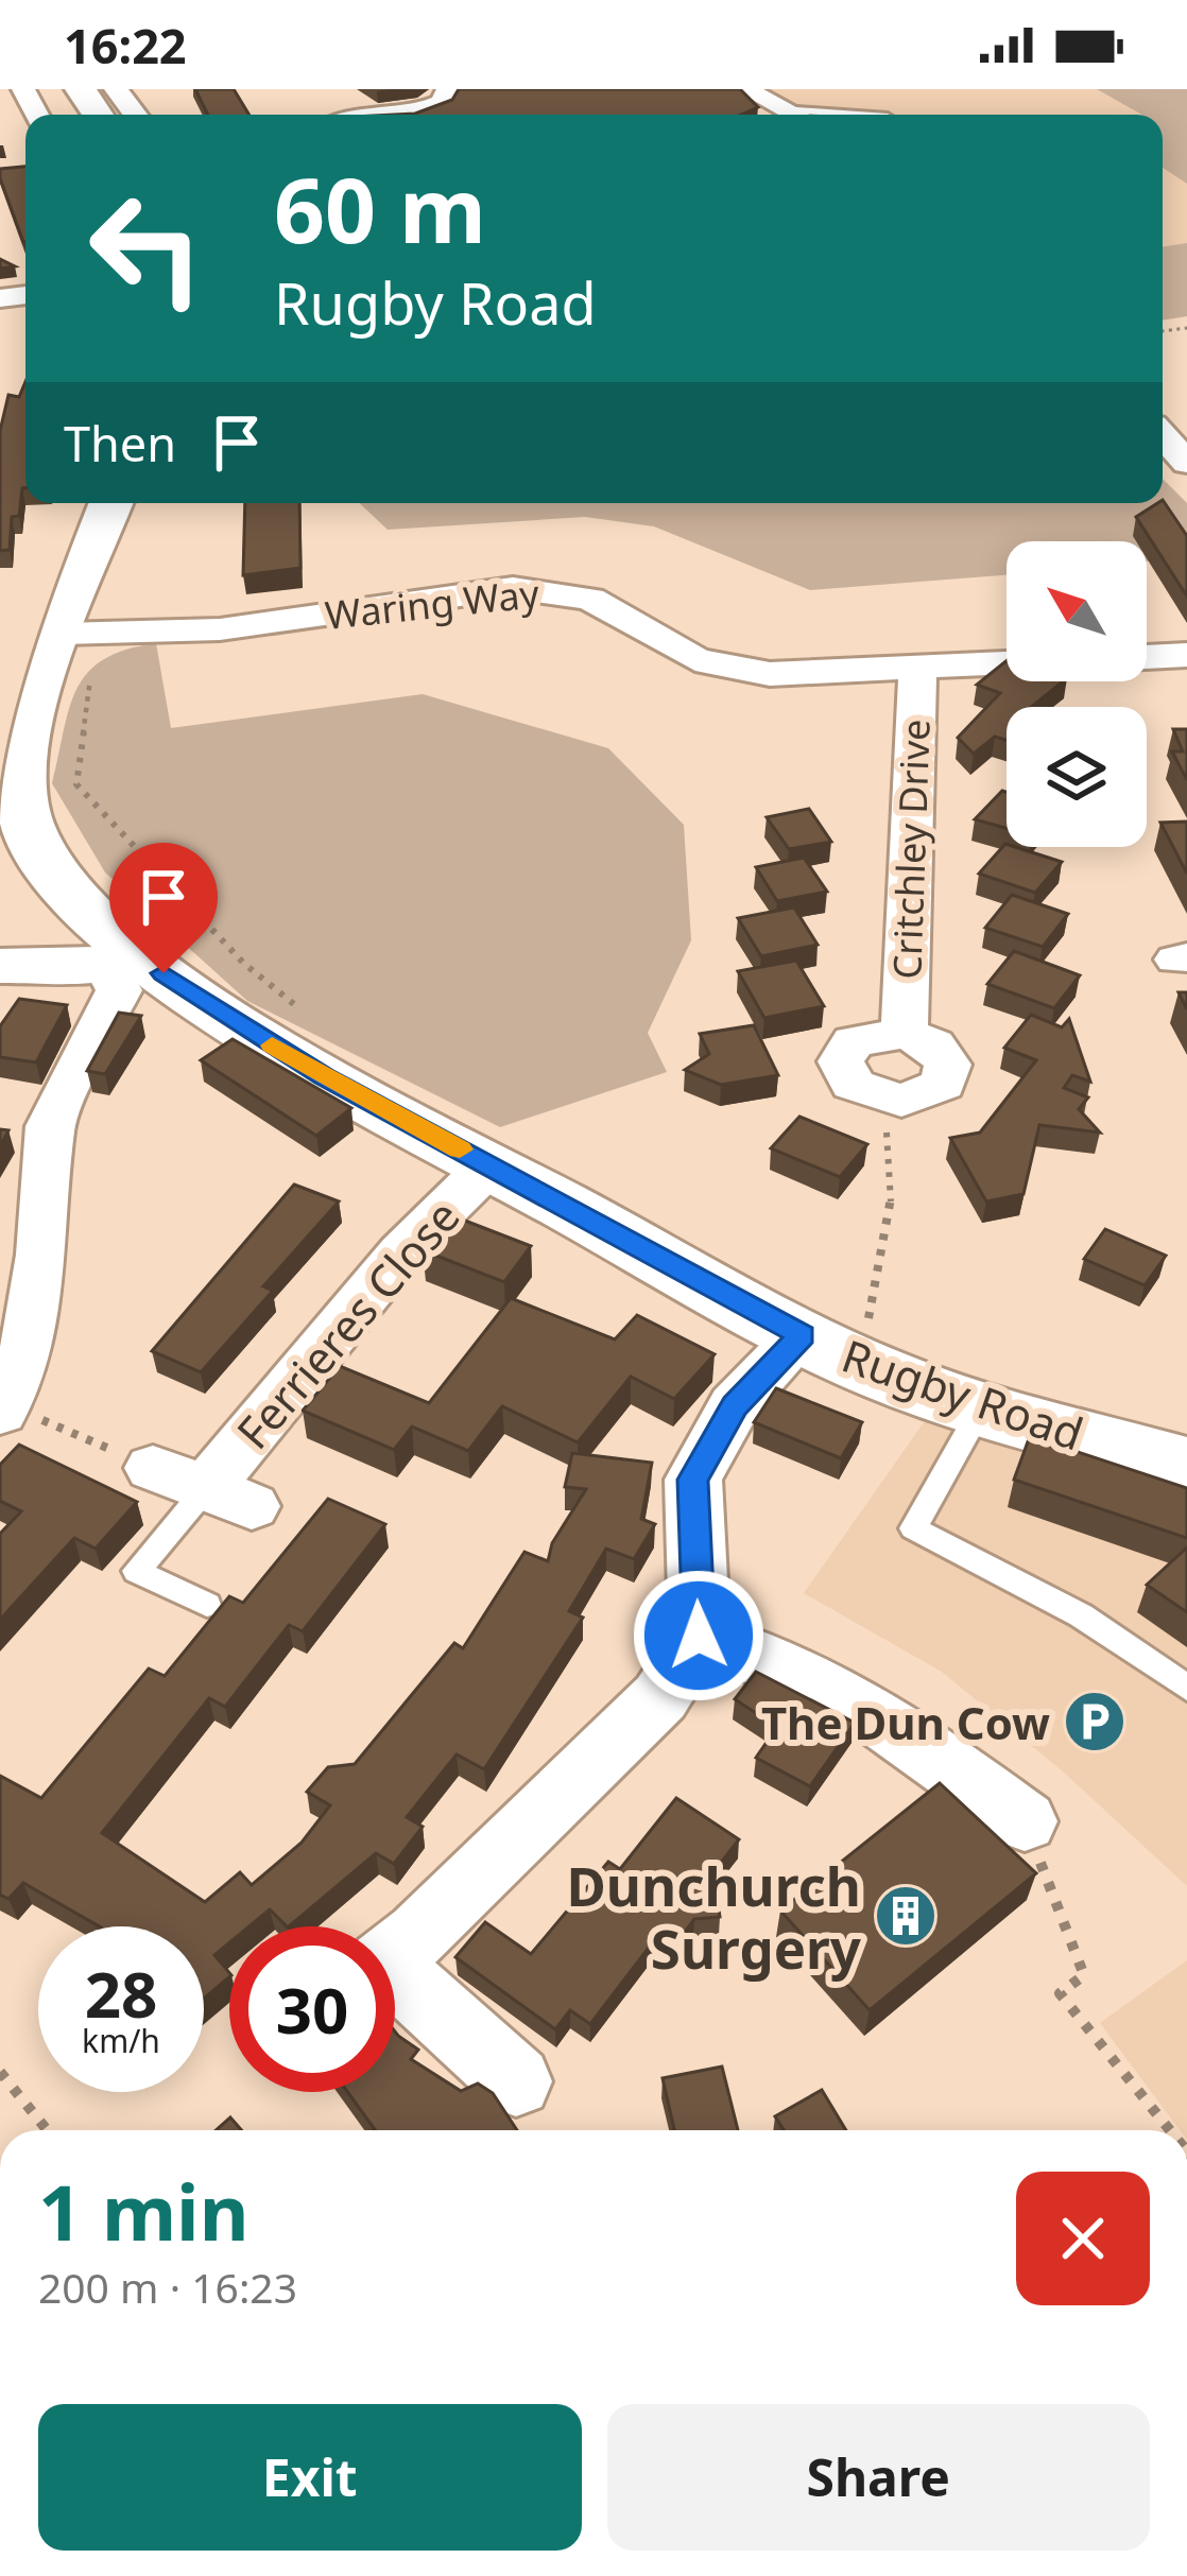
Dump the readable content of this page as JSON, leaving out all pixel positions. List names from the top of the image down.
{
  "streets": {
    "main road": ["Rugby Road"],
    "street": ["Waring Way", "Critchley Drive", "Ferrieres Close"]
  },
  "crossings": [
    ["Waring Way", "Critchley Drive"],
    ["Waring Way", "Rugby Road"],
    ["Ferrieres Close", "Rugby Road"]
  ],
  "places": {
    "parking": ["The Dun Cow"],
    "building": ["Dunchurch Surgery"]
  },
  "north": "top left",
  "page": {
    "status": "16:22",
    "turn": ["60 m", "Rugby Road"],
    "then": "Then",
    "speed": "28 km/h",
    "limit": "30",
    "heading": ["1 min", "200 m · 16:23"],
    "buttons": ["Exit", "Share"]
  }
}
